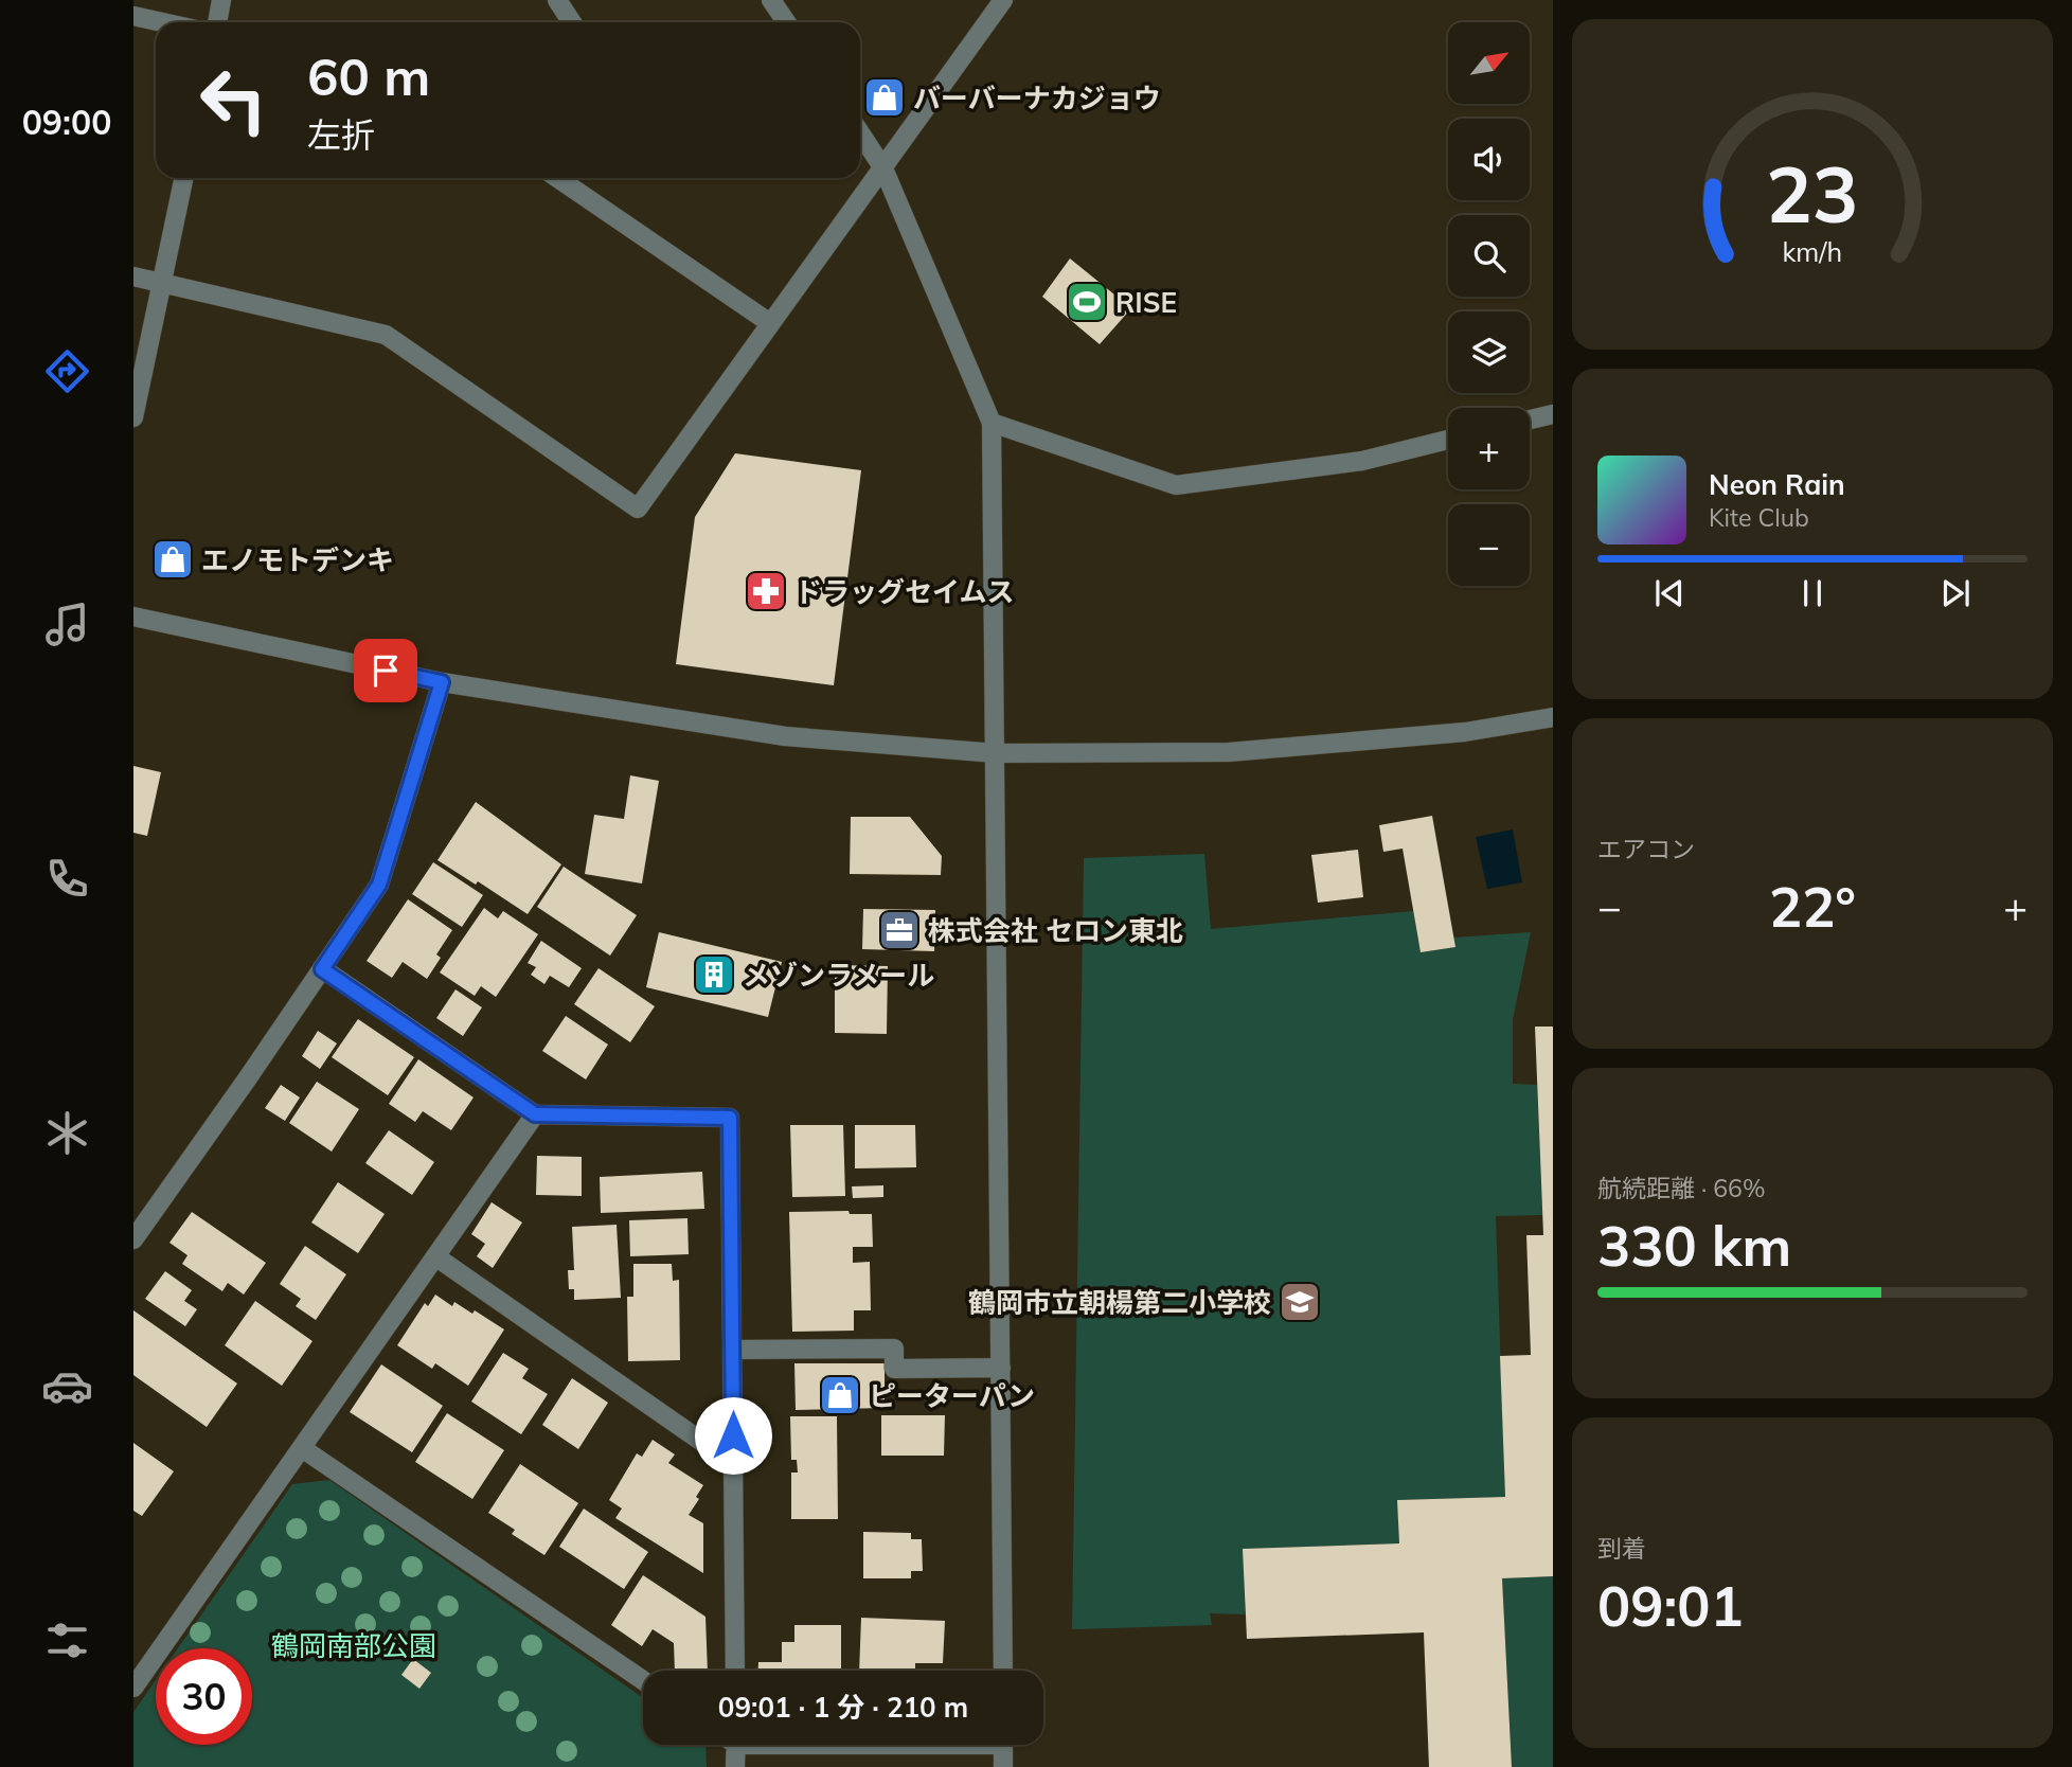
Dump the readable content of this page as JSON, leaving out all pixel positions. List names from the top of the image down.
{
  "parks": ["鶴岡南部公園"],
  "places": {
    "shop": ["バーバーナカジョウ", "エノモトデンキ", "ピーターパン"],
    "sports": ["RISE"],
    "pharmacy": ["ドラッグセイムス"],
    "office": ["株式会社 セロン東北"],
    "building": ["メゾンラメール"],
    "school or university": ["鶴岡市立朝楊第二小学校"]
  },
  "north": "top right",
  "page": {
    "tabs": "09:00",
    "map_buttons": ["+", "−"],
    "turn": ["60 m", "左折"],
    "song": ["Neon Rain", "Kite Club"],
    "tile": [
      "エアコン",
      ["航続距離 · 66%", "330 km"],
      ["到着", "09:01"]
    ],
    "heat": ["−", "22°", "+"],
    "limit": "30",
    "trip": "09:01 · 1 分 · 210 m",
    "gauge": ["23", "km/h"]
  }
}
